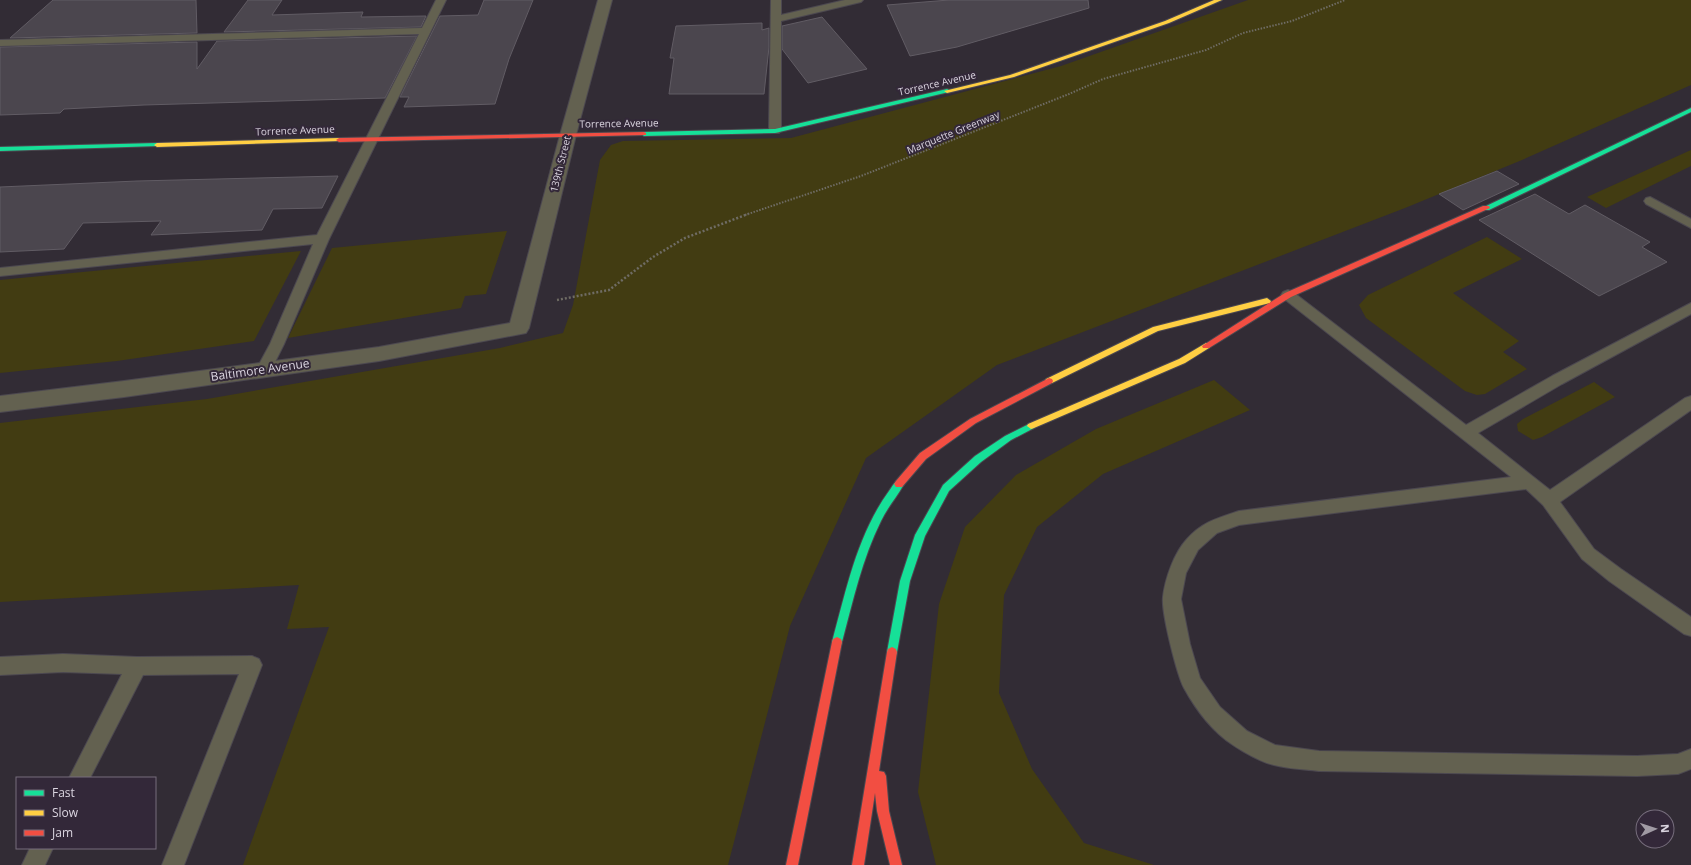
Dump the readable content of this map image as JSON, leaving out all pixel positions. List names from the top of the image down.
{
  "streets": {
    "main road": ["Torrence Avenue"],
    "street": ["139th Street", "Baltimore Avenue"],
    "path": ["Marquette Greenway"]
  },
  "crossings": [
    ["Torrence Avenue", "139th Street"],
    ["139th Street", "Baltimore Avenue"]
  ],
  "legend": ["Fast", "Slow", "Jam"],
  "north": "right"
}
